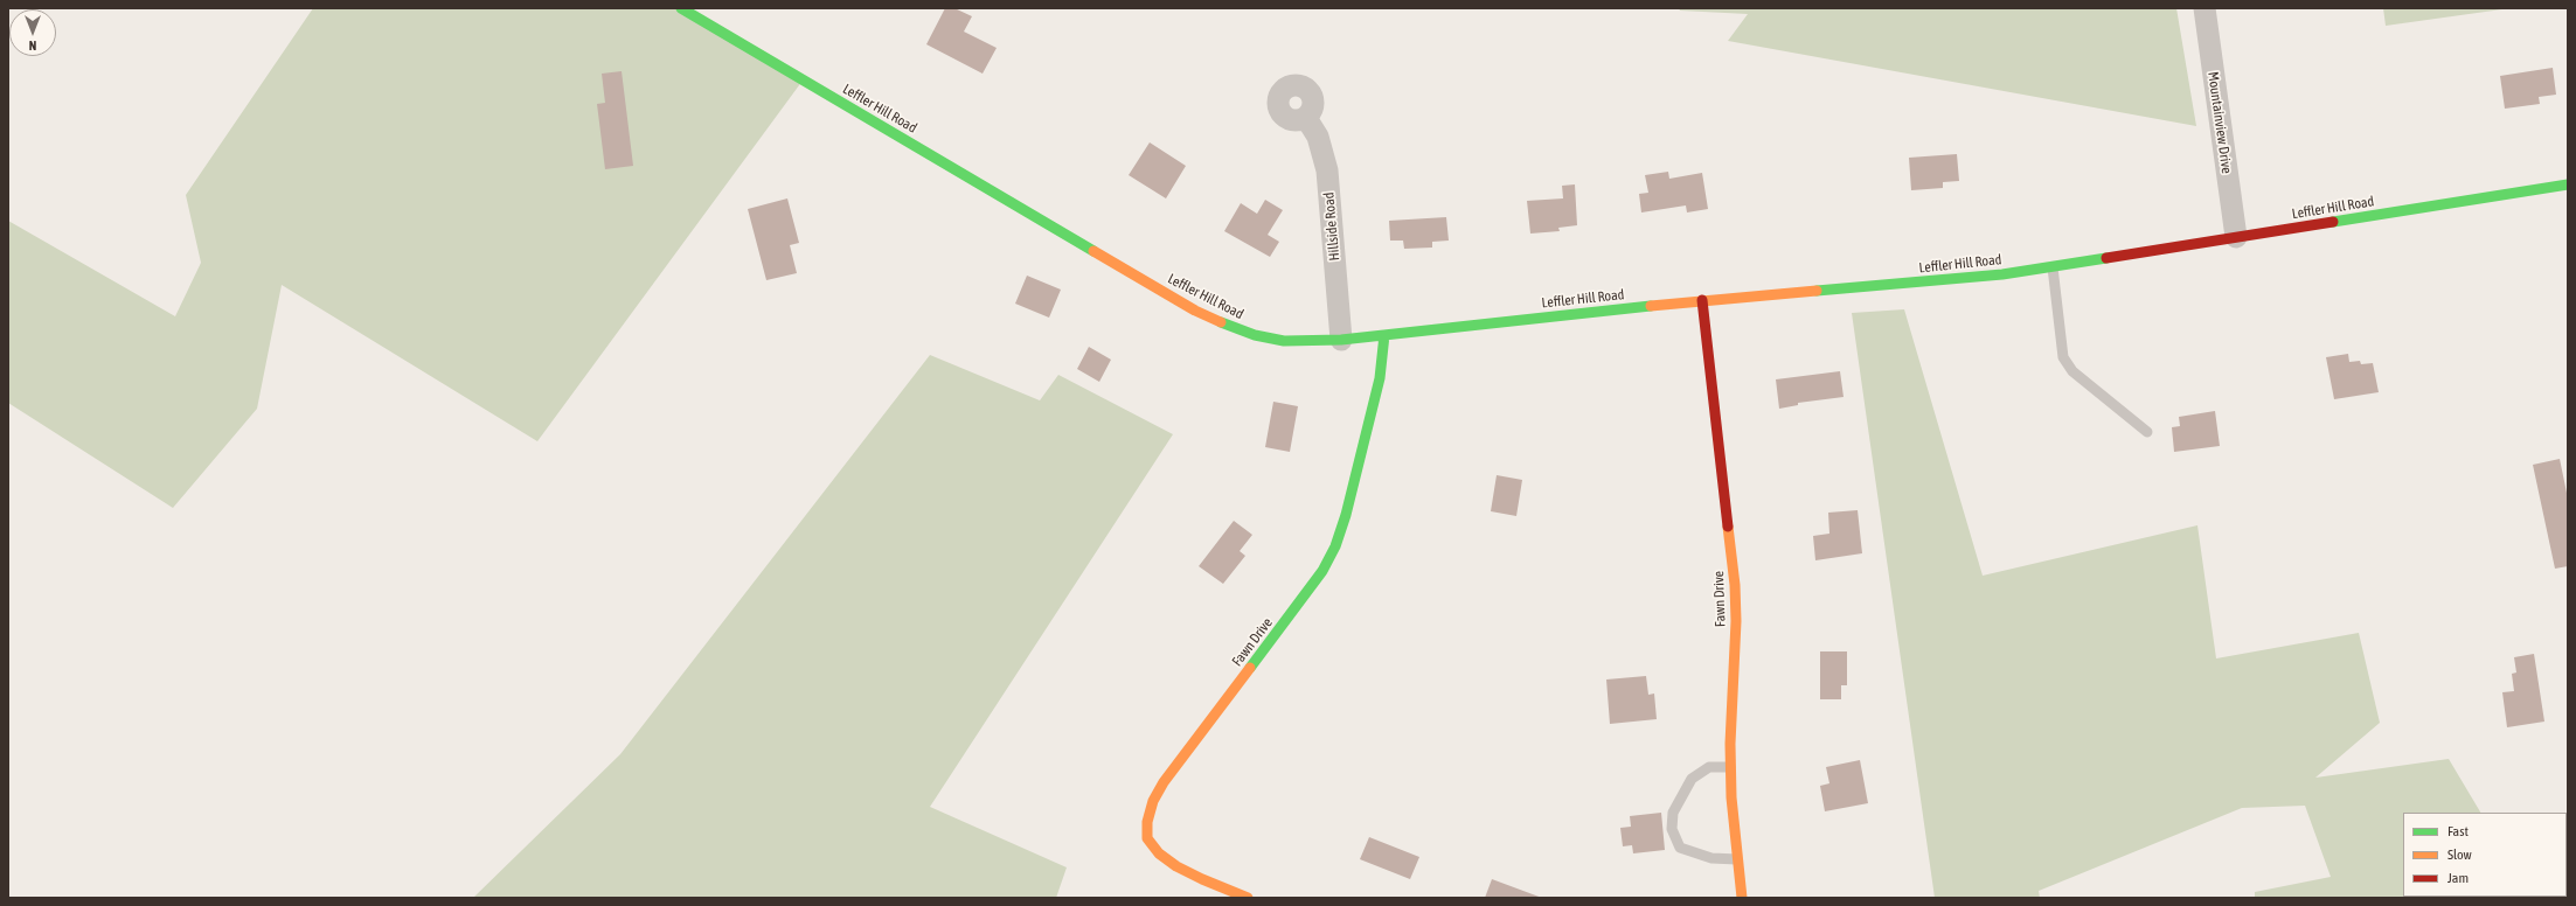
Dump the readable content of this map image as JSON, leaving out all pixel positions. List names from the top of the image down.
{
  "streets": {
    "street": [
      "Leffler Hill Road",
      "Mountainview Drive",
      "Hillside Road",
      "Fawn Drive"
    ]
  },
  "crossings": [
    ["Leffler Hill Road", "Mountainview Drive"],
    ["Leffler Hill Road", "Hillside Road"],
    ["Leffler Hill Road", "Fawn Drive"]
  ],
  "legend": ["Fast", "Slow", "Jam"],
  "north": "bottom"
}
